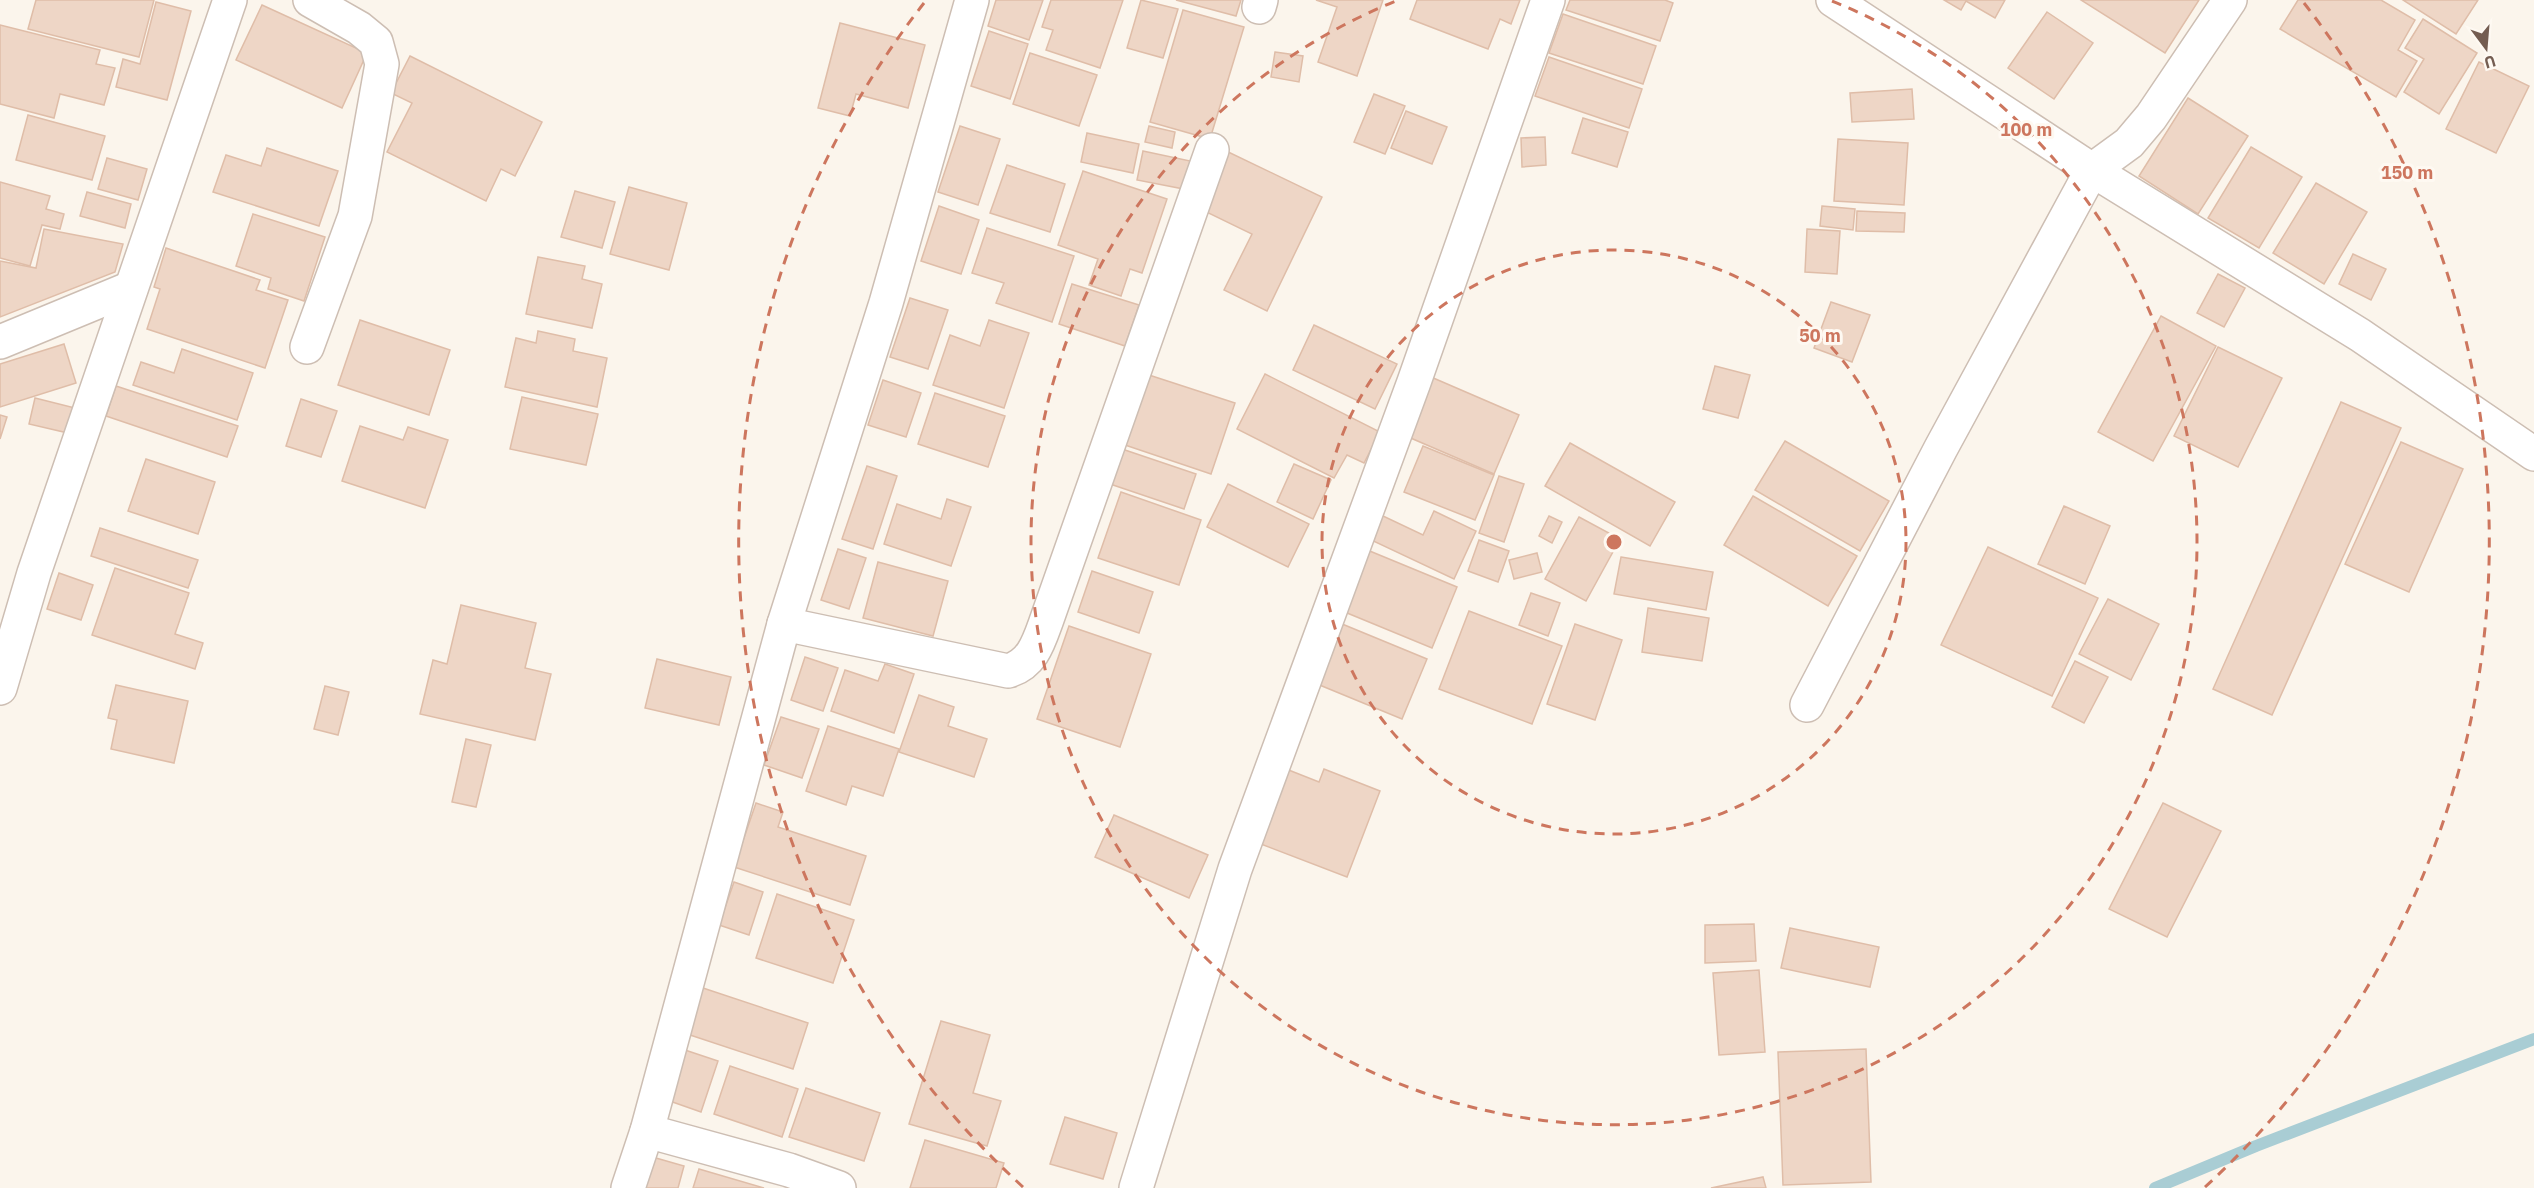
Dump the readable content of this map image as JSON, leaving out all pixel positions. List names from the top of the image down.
{
  "north": "bottom",
  "rings": ["100 m", "150 m", "50 m"]
}
